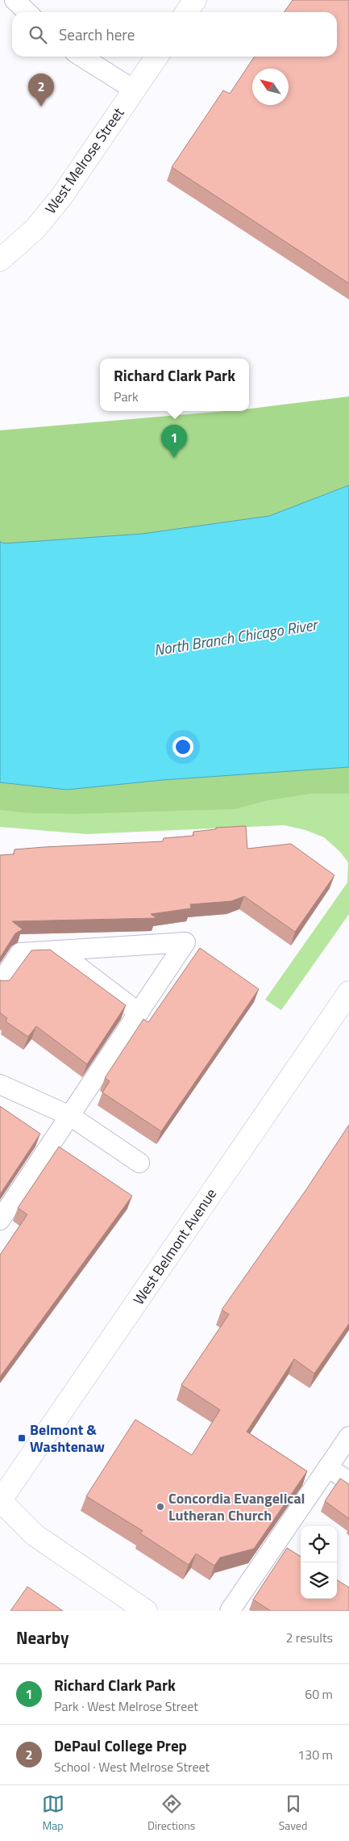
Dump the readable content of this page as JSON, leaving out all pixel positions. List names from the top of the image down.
{
  "streets": {
    "main road": ["West Melrose Street", "West Belmont Avenue"]
  },
  "water": ["North Branch Chicago River"],
  "places": {
    "transit": ["Belmont & Washtenaw"],
    "other": ["Concordia Evangelical Lutheran Church"]
  },
  "north": "top left",
  "page": {
    "search": "Search here",
    "pins": ["2", "1"],
    "popup": ["Richard Clark Park", "Park"],
    "heading": ["Nearby", "2 results"],
    "list": [
      {
        "mark": "1",
        "name": "Richard Clark Park",
        "note": "Park · West Melrose Street",
        "value": "60 m"
      },
      {
        "mark": "2",
        "name": "DePaul College Prep",
        "note": "School · West Melrose Street",
        "value": "130 m"
      }
    ],
    "nav": ["Map", "Directions", "Saved"]
  }
}
